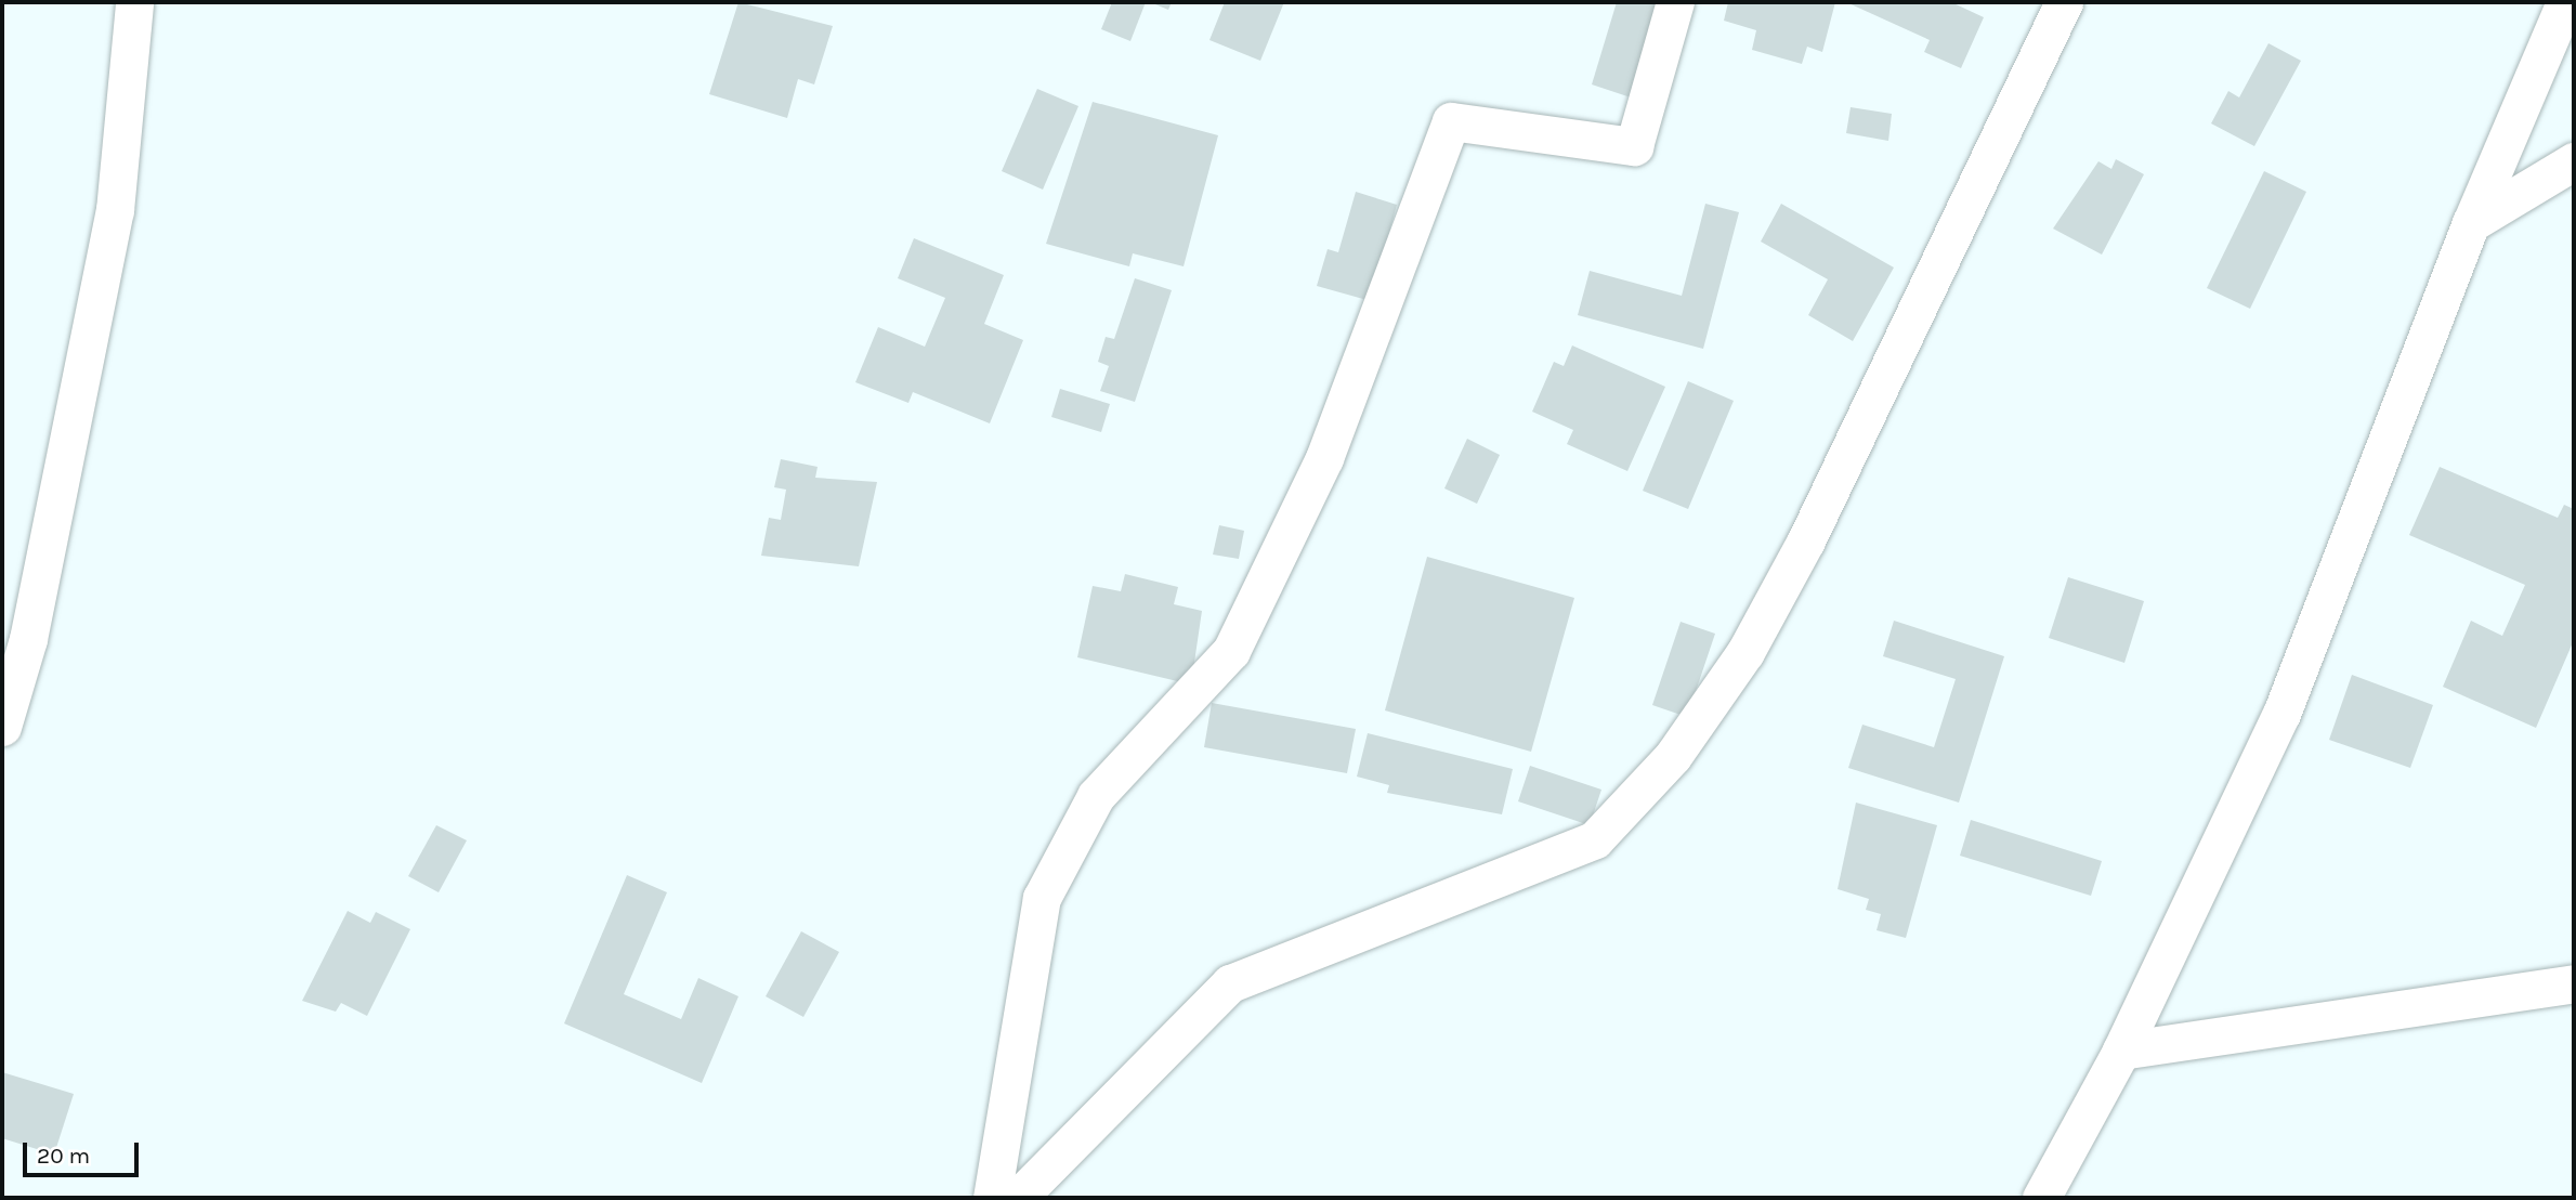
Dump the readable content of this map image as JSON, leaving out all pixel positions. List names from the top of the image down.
{
  "scale_bar": "20 m"
}
